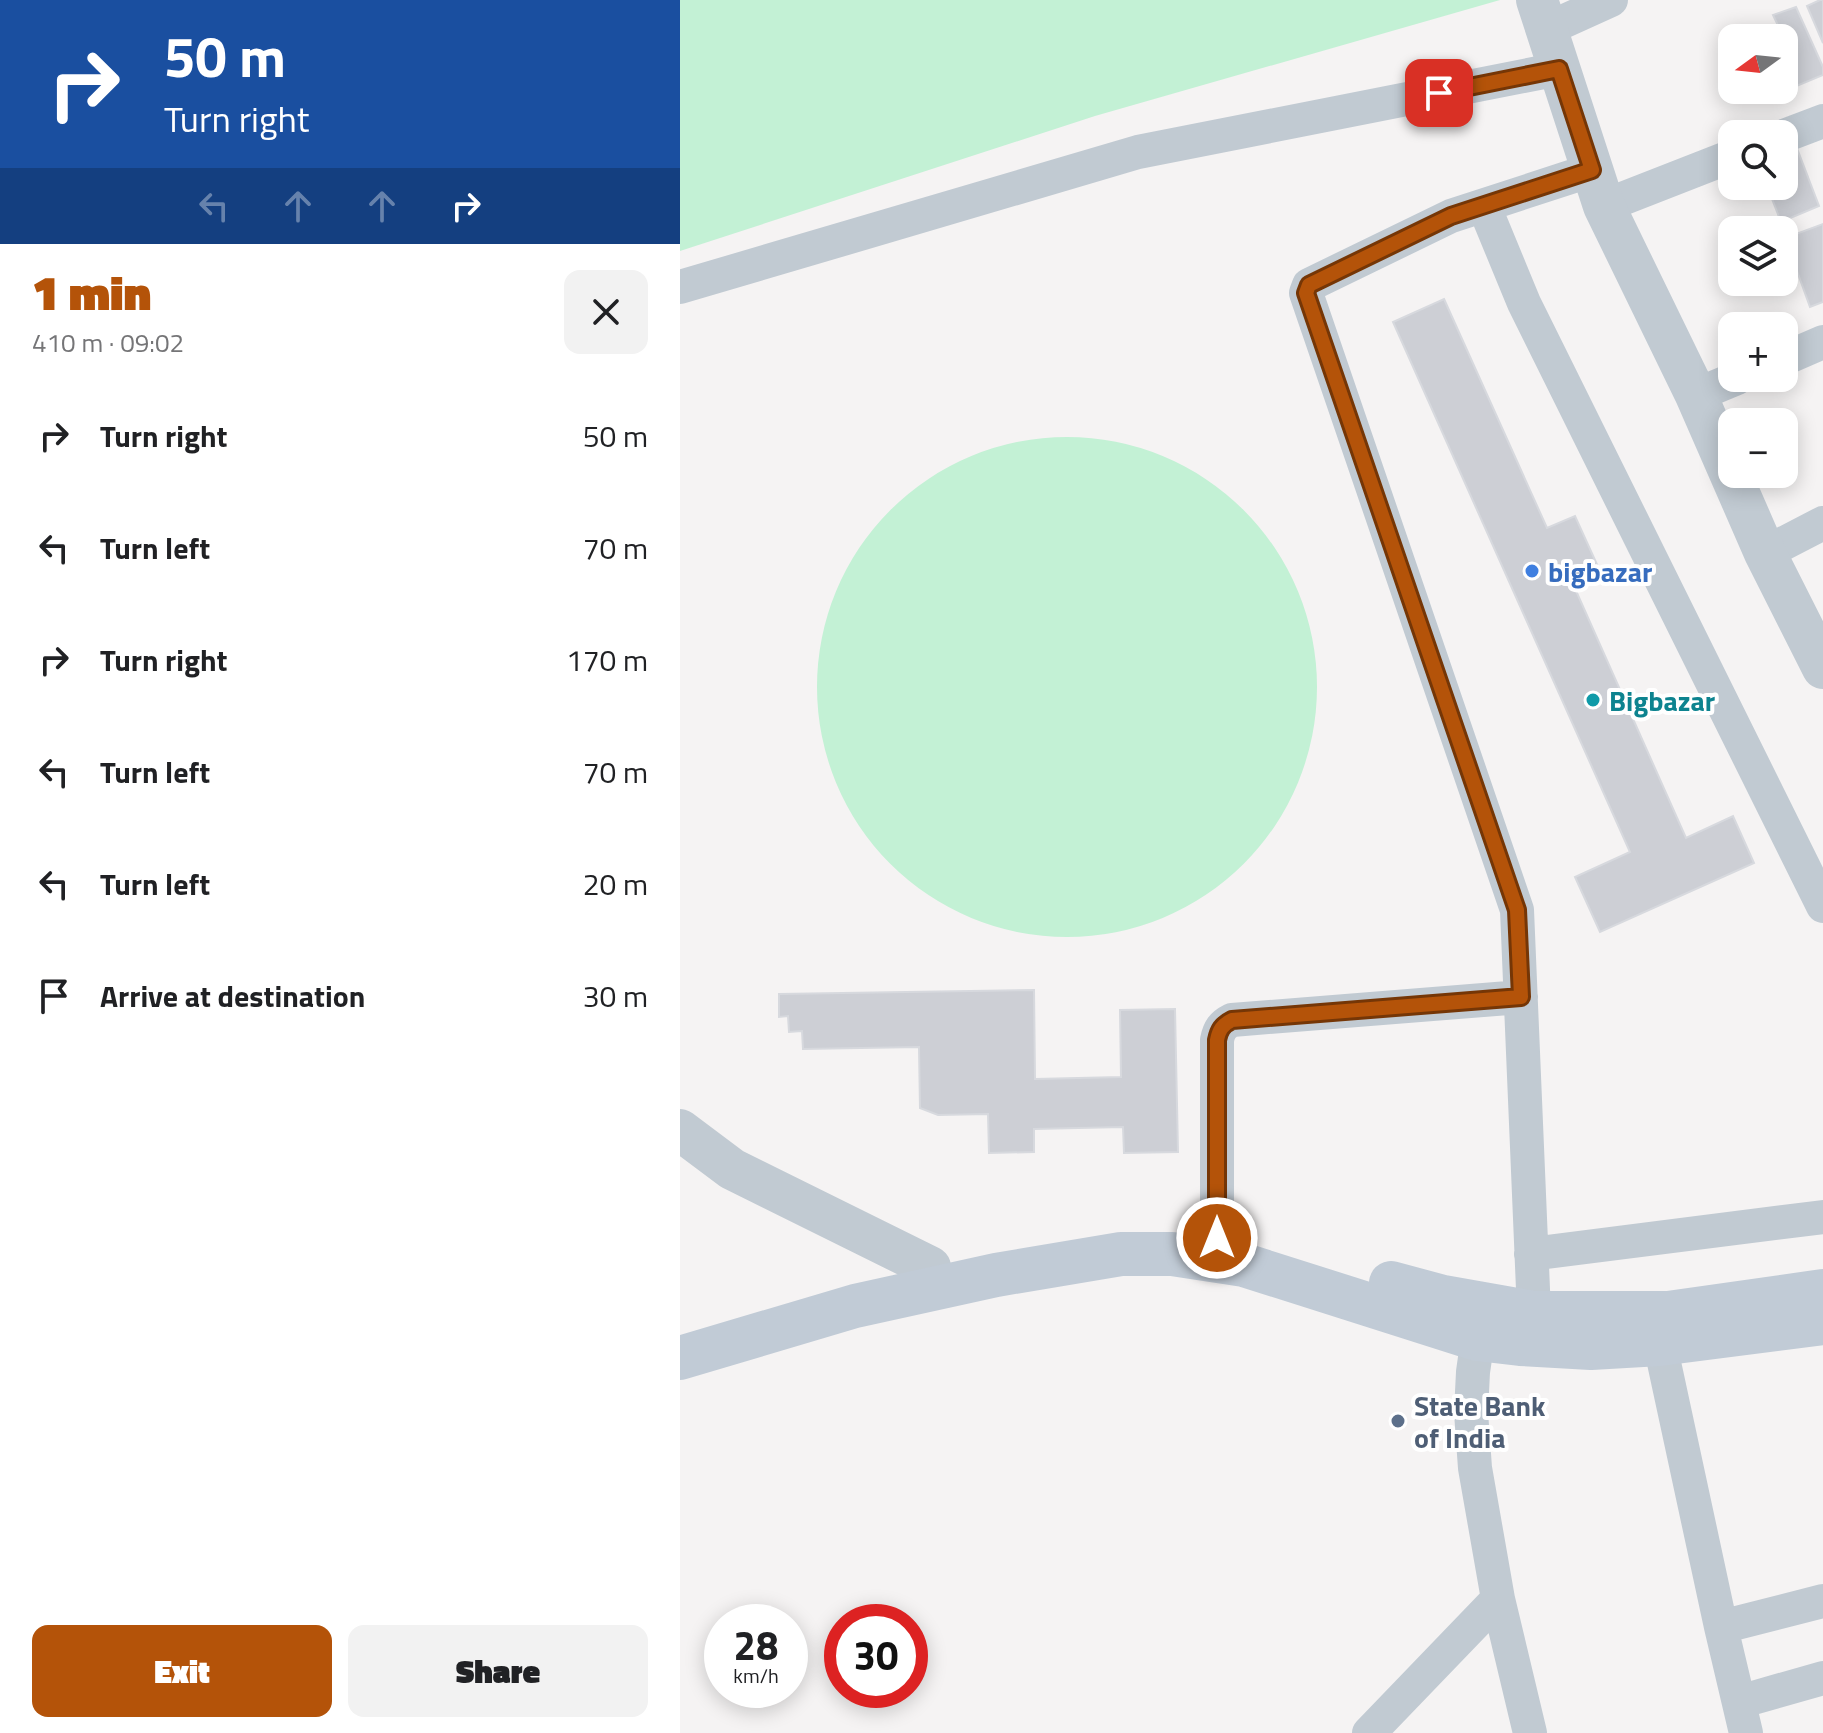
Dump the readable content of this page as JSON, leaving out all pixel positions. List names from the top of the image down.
{
  "places": ["bigbazar", "Bigbazar", "State Bank of India"],
  "north": "left",
  "page": {
    "turn": ["50 m", "Turn right"],
    "map_buttons": ["+", "−"],
    "heading": ["1 min", "410 m · 09:02"],
    "list": [
      {
        "name": "Turn right",
        "value": "50 m"
      },
      {
        "name": "Turn left",
        "value": "70 m"
      },
      {
        "name": "Turn right",
        "value": "170 m"
      },
      {
        "name": "Turn left",
        "value": "70 m"
      },
      {
        "name": "Turn left",
        "value": "20 m"
      },
      {
        "name": "Arrive at destination",
        "value": "30 m"
      }
    ],
    "speed": "28 km/h",
    "limit": "30",
    "buttons": ["Exit", "Share"]
  }
}
